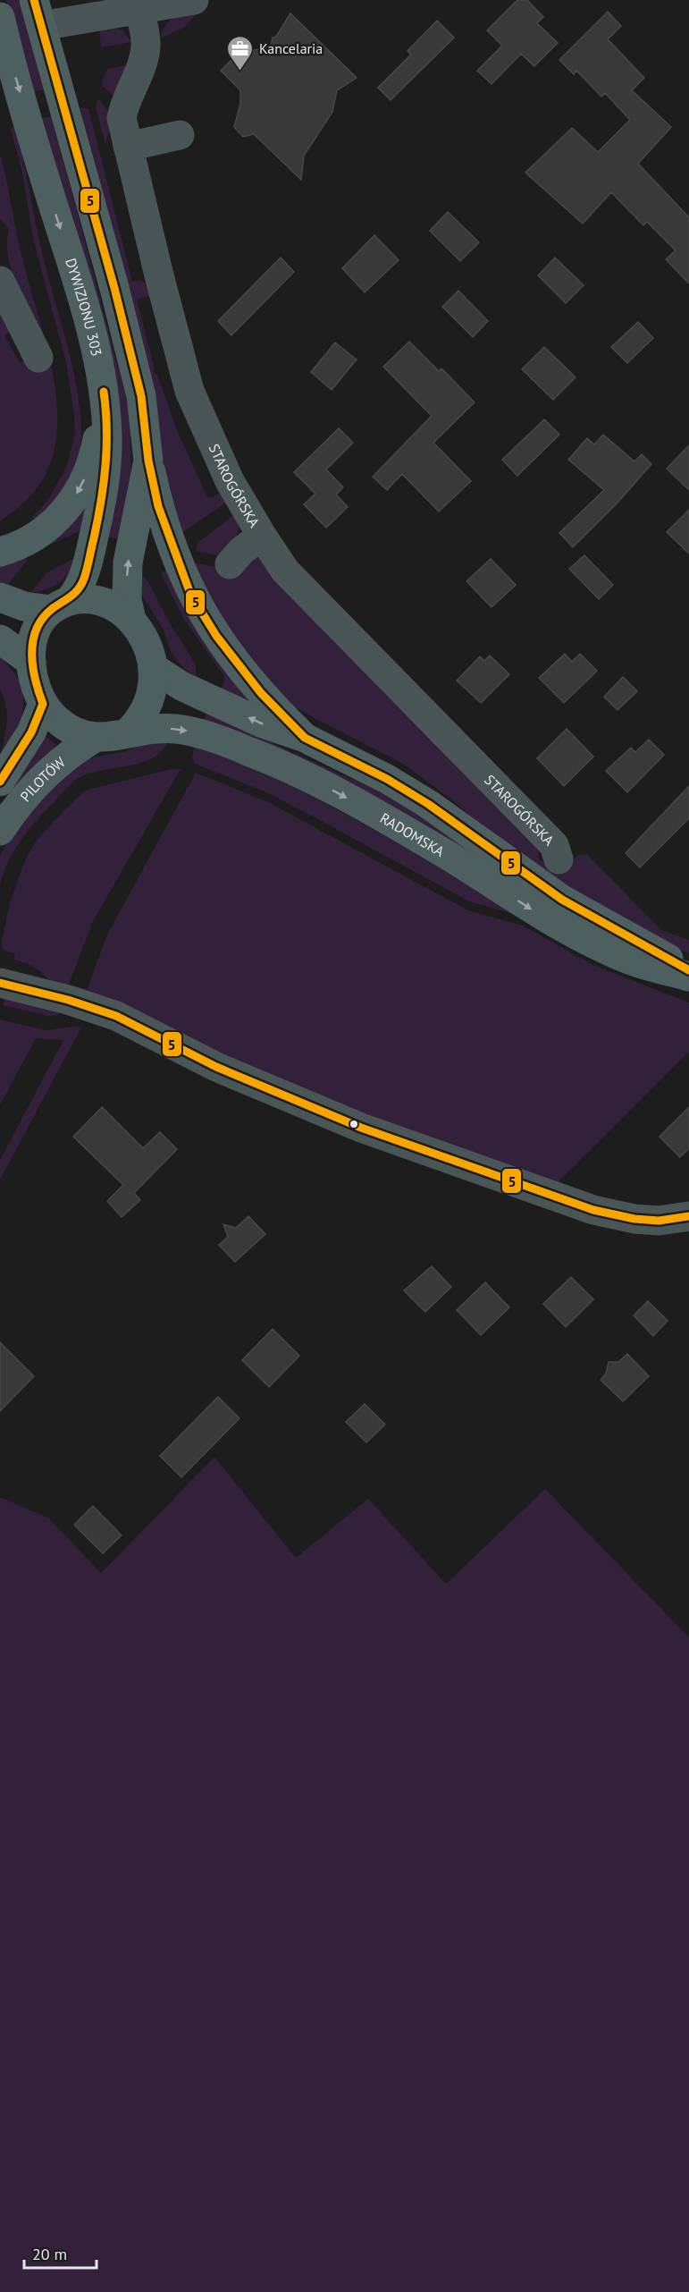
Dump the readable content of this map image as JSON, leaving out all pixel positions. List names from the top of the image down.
{
  "streets": {
    "main road": ["DYWIZJONU 303", "PILOTÓW", "RADOMSKA"],
    "street": ["STAROGÓRSKA"]
  },
  "crossings": [
    ["DYWIZJONU 303", "PILOTÓW"],
    ["DYWIZJONU 303", "RADOMSKA"],
    ["PILOTÓW", "RADOMSKA"]
  ],
  "places": {
    "office": ["Kancelaria"]
  },
  "lines": ["transit line 5"],
  "scale_bar": "20 m"
}
